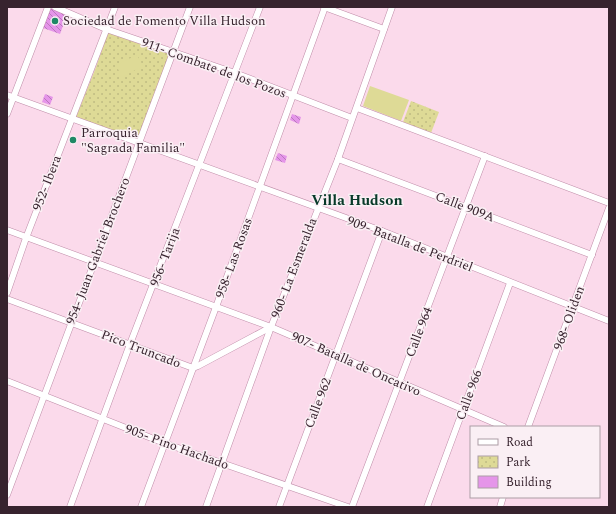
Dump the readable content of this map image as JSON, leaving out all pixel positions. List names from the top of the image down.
{
  "streets": {
    "street": [
      "911- Combate de los Pozos",
      "952- Ibera",
      "Calle 909A",
      "909- Batalla de Perdriel",
      "954- Juan Gabriel Brochero",
      "956- Tarija",
      "958- Las Rosas",
      "960- La Esmeralda",
      "968- Oliden",
      "Calle 964",
      "Pico Truncado",
      "907- Batalla de Oncativo",
      "Calle 966",
      "Calle 962",
      "905- Pino Hachado"
    ]
  },
  "crossings": [
    ["911- Combate de los Pozos", "952- Ibera"],
    ["911- Combate de los Pozos", "954- Juan Gabriel Brochero"],
    ["911- Combate de los Pozos", "956- Tarija"],
    ["911- Combate de los Pozos", "958- Las Rosas"],
    ["911- Combate de los Pozos", "960- La Esmeralda"],
    ["952- Ibera", "909- Batalla de Perdriel"],
    ["952- Ibera", "907- Batalla de Oncativo"],
    ["Calle 909A", "960- La Esmeralda"],
    ["Calle 909A", "968- Oliden"],
    ["Calle 909A", "Calle 964"],
    ["909- Batalla de Perdriel", "954- Juan Gabriel Brochero"],
    ["909- Batalla de Perdriel", "956- Tarija"],
    ["909- Batalla de Perdriel", "958- Las Rosas"],
    ["909- Batalla de Perdriel", "960- La Esmeralda"],
    ["909- Batalla de Perdriel", "968- Oliden"],
    ["909- Batalla de Perdriel", "Calle 964"],
    ["909- Batalla de Perdriel", "Calle 966"],
    ["909- Batalla de Perdriel", "Calle 962"],
    ["954- Juan Gabriel Brochero", "Pico Truncado"],
    ["954- Juan Gabriel Brochero", "907- Batalla de Oncativo"],
    ["954- Juan Gabriel Brochero", "905- Pino Hachado"],
    ["956- Tarija", "Pico Truncado"],
    ["956- Tarija", "907- Batalla de Oncativo"],
    ["956- Tarija", "905- Pino Hachado"],
    ["958- Las Rosas", "Pico Truncado"],
    ["958- Las Rosas", "907- Batalla de Oncativo"],
    ["958- Las Rosas", "905- Pino Hachado"],
    ["960- La Esmeralda", "Pico Truncado"],
    ["960- La Esmeralda", "907- Batalla de Oncativo"],
    ["960- La Esmeralda", "905- Pino Hachado"],
    ["Calle 964", "907- Batalla de Oncativo"],
    ["Pico Truncado", "907- Batalla de Oncativo"],
    ["907- Batalla de Oncativo", "Calle 966"],
    ["907- Batalla de Oncativo", "Calle 962"],
    ["Calle 962", "905- Pino Hachado"]
  ],
  "districts": ["Villa Hudson"],
  "places": ["Sociedad de Fomento Villa Hudson", "Parroquia \"Sagrada Familia\""],
  "legend": ["Road", "Park", "Building"]
}
